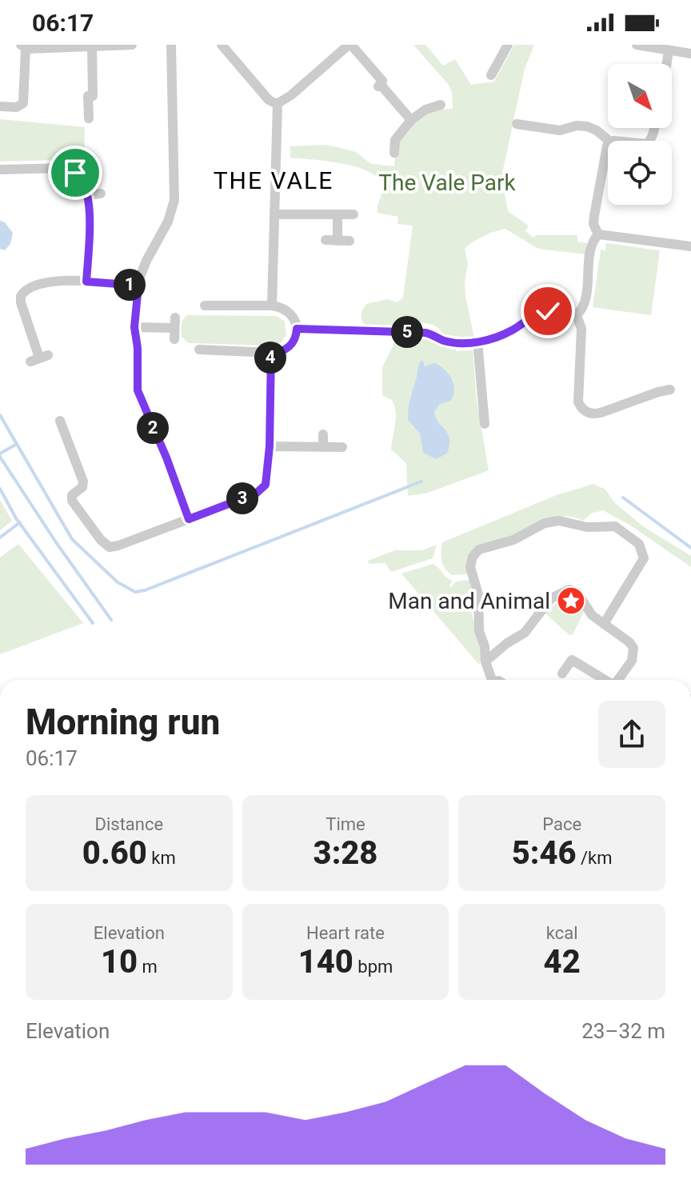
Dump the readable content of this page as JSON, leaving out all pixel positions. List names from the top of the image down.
{
  "districts": ["THE VALE"],
  "parks": ["The Vale Park"],
  "places": {
    "place": ["Man and Animal"]
  },
  "north": "bottom right",
  "page": {
    "status": "06:17",
    "pins": [
      "1",
      "5",
      "4",
      "2",
      "3"
    ],
    "heading": ["Morning run", "06:17"],
    "stats": [
      ["Distance", "0.60 km"],
      ["Time", "3:28"],
      ["Pace", "5:46 /km"],
      ["Elevation", "10 m"],
      ["Heart rate", "140 bpm"],
      ["kcal", "42"]
    ],
    "chart": ["Elevation", "23–32 m"]
  }
}
